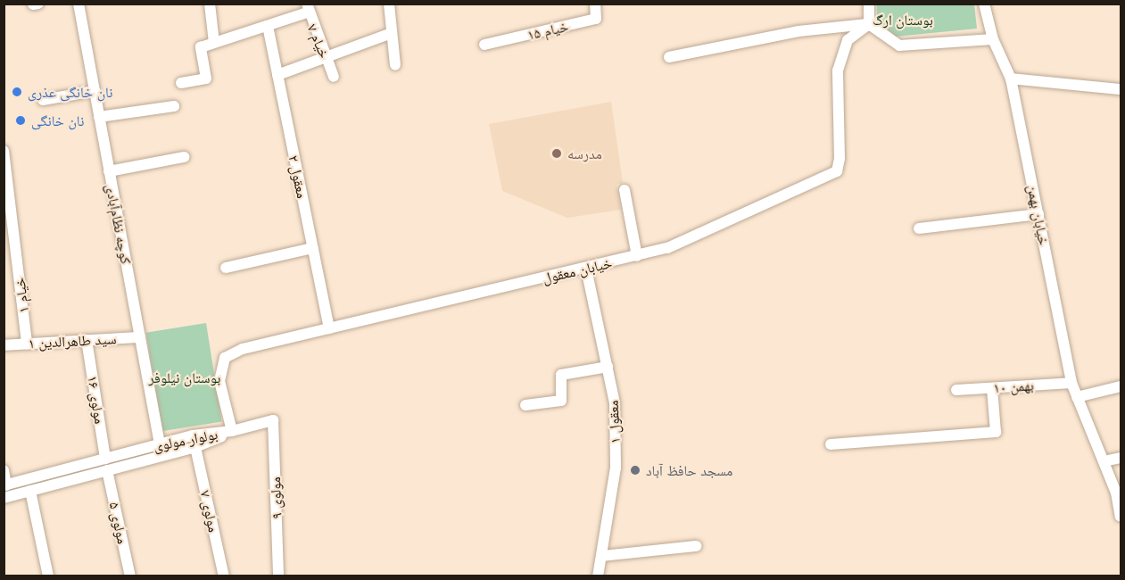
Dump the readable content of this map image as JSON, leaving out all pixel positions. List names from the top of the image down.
{
  "streets": {
    "street": [
      "خیام ۱۵",
      "خیام ۷",
      "معقول ۲",
      "خیابان بهمن",
      "کوچه نظام‌آبادی",
      "خیابان معقول",
      "خیام ۱",
      "سید طاهرالدین ۱",
      "بهمن ۱۰",
      "مولوی ۱۶",
      "معقول ۱",
      "بولوار مولوی",
      "مولوی ۹",
      "مولوی ۷",
      "مولوی ۵"
    ]
  },
  "crossings": [
    ["معقول ۲", "خیابان معقول"],
    ["خیابان بهمن", "بهمن ۱۰"],
    ["کوچه نظام‌آبادی", "سید طاهرالدین ۱"],
    ["کوچه نظام‌آبادی", "بولوار مولوی"],
    ["خیابان معقول", "معقول ۱"],
    ["خیابان معقول", "بولوار مولوی"],
    ["خیابان معقول", "مولوی ۹"],
    ["خیام ۱", "سید طاهرالدین ۱"],
    ["سید طاهرالدین ۱", "مولوی ۱۶"],
    ["مولوی ۱۶", "بولوار مولوی"],
    ["بولوار مولوی", "مولوی ۹"],
    ["بولوار مولوی", "مولوی ۷"],
    ["بولوار مولوی", "مولوی ۵"]
  ],
  "parks": ["بوستان ارگ", "بوستان نیلوفر"],
  "places": [
    "نان خانگی عذری",
    "نان خانگی",
    "مدرسه",
    "مسجد حافظ آباد"
  ]
}
